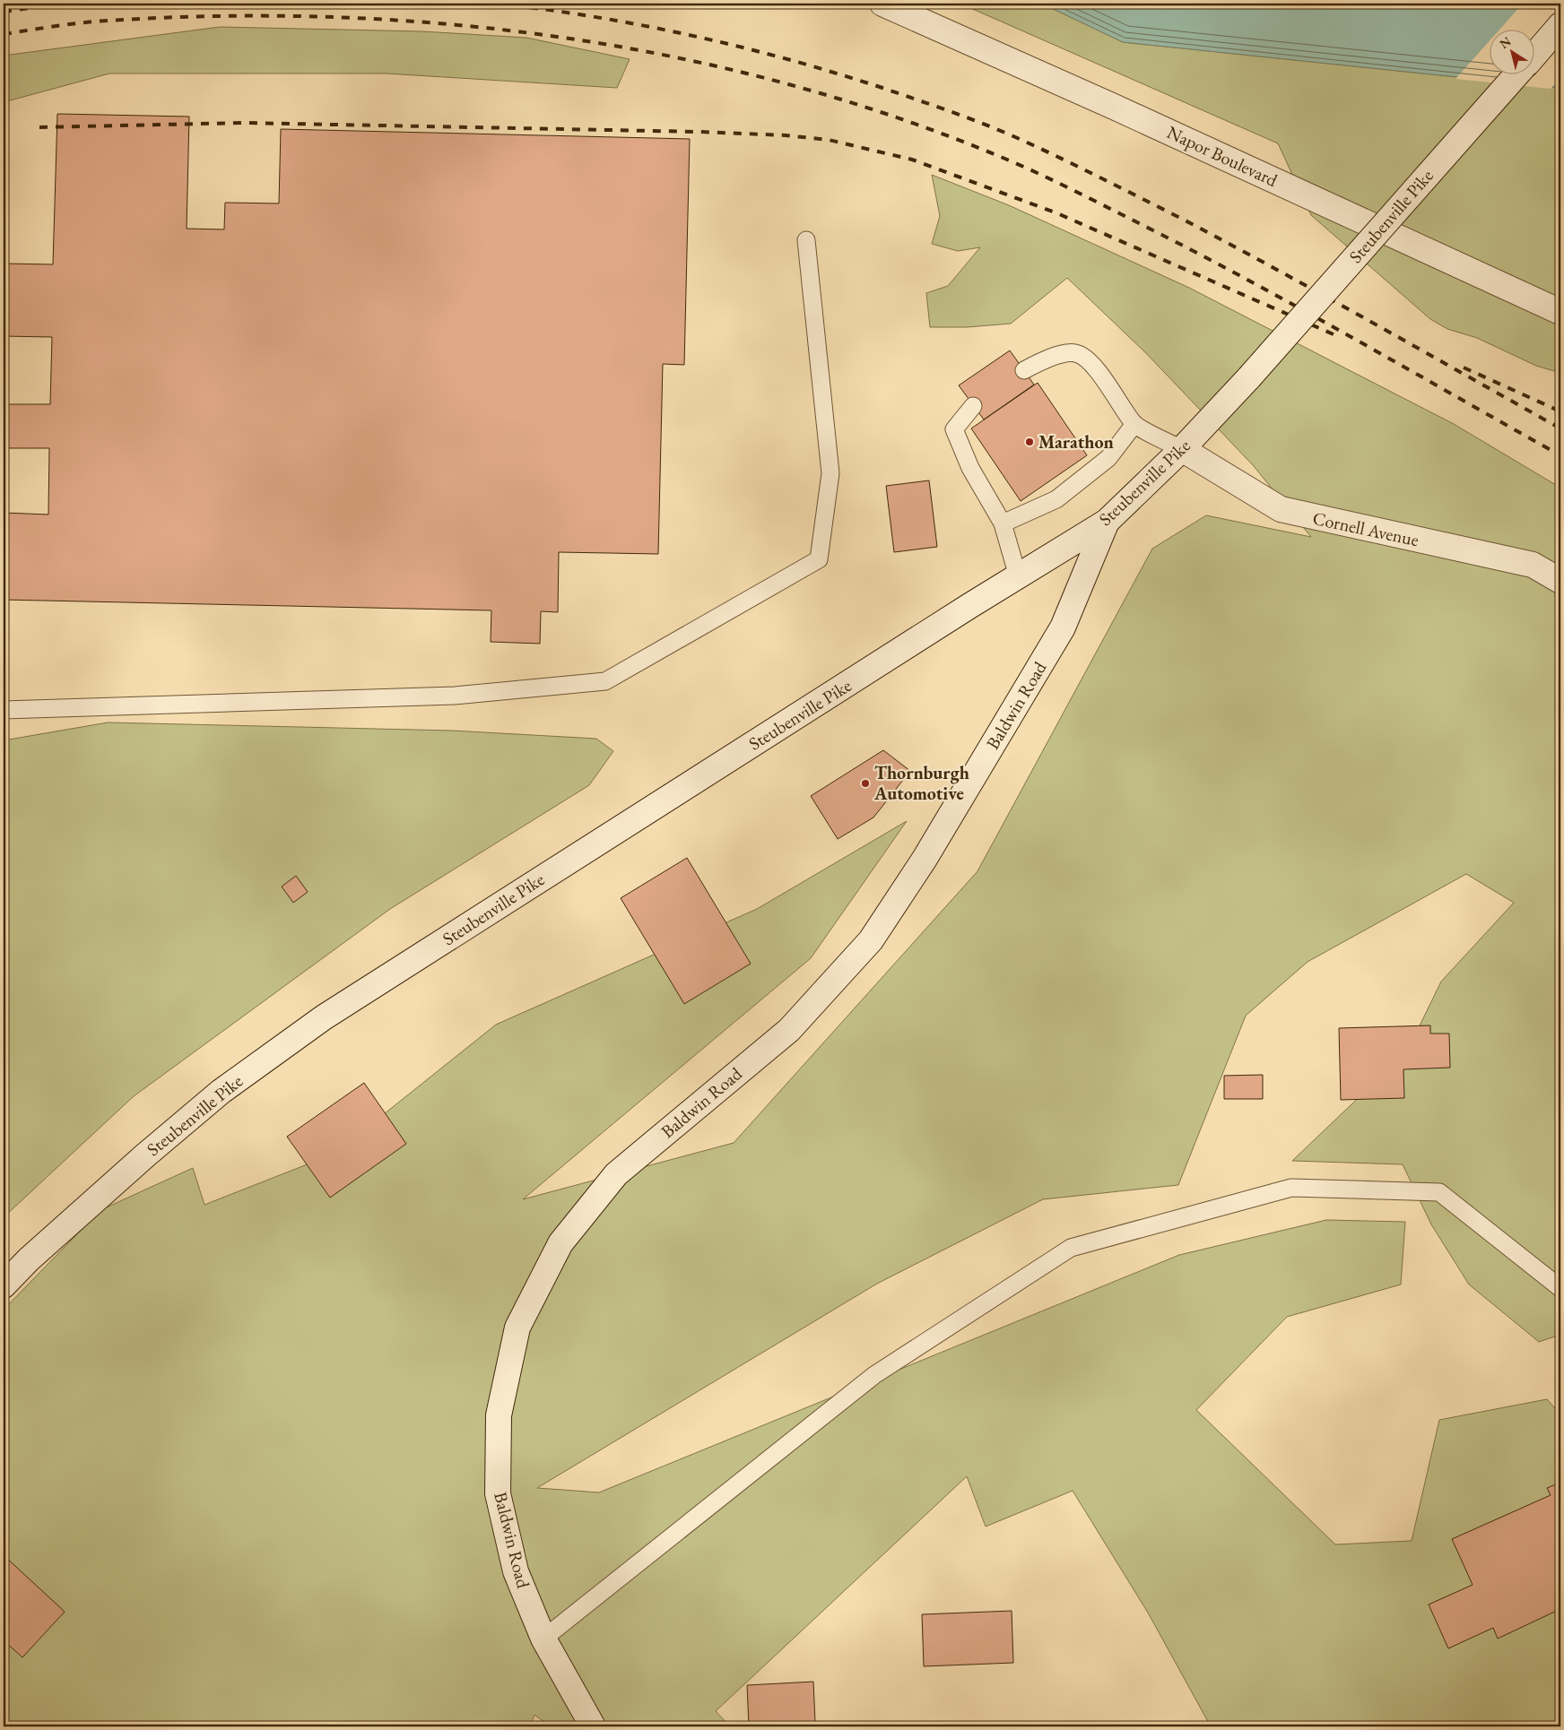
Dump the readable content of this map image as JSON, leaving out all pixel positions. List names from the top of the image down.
{
  "streets": {
    "street": [
      "Napor Boulevard",
      "Steubenville Pike",
      "Cornell Avenue",
      "Baldwin Road"
    ]
  },
  "crossings": [
    ["Steubenville Pike", "Cornell Avenue"],
    ["Steubenville Pike", "Baldwin Road"]
  ],
  "places": ["Marathon", "Thornburgh Automotive"],
  "north": "top left"
}
